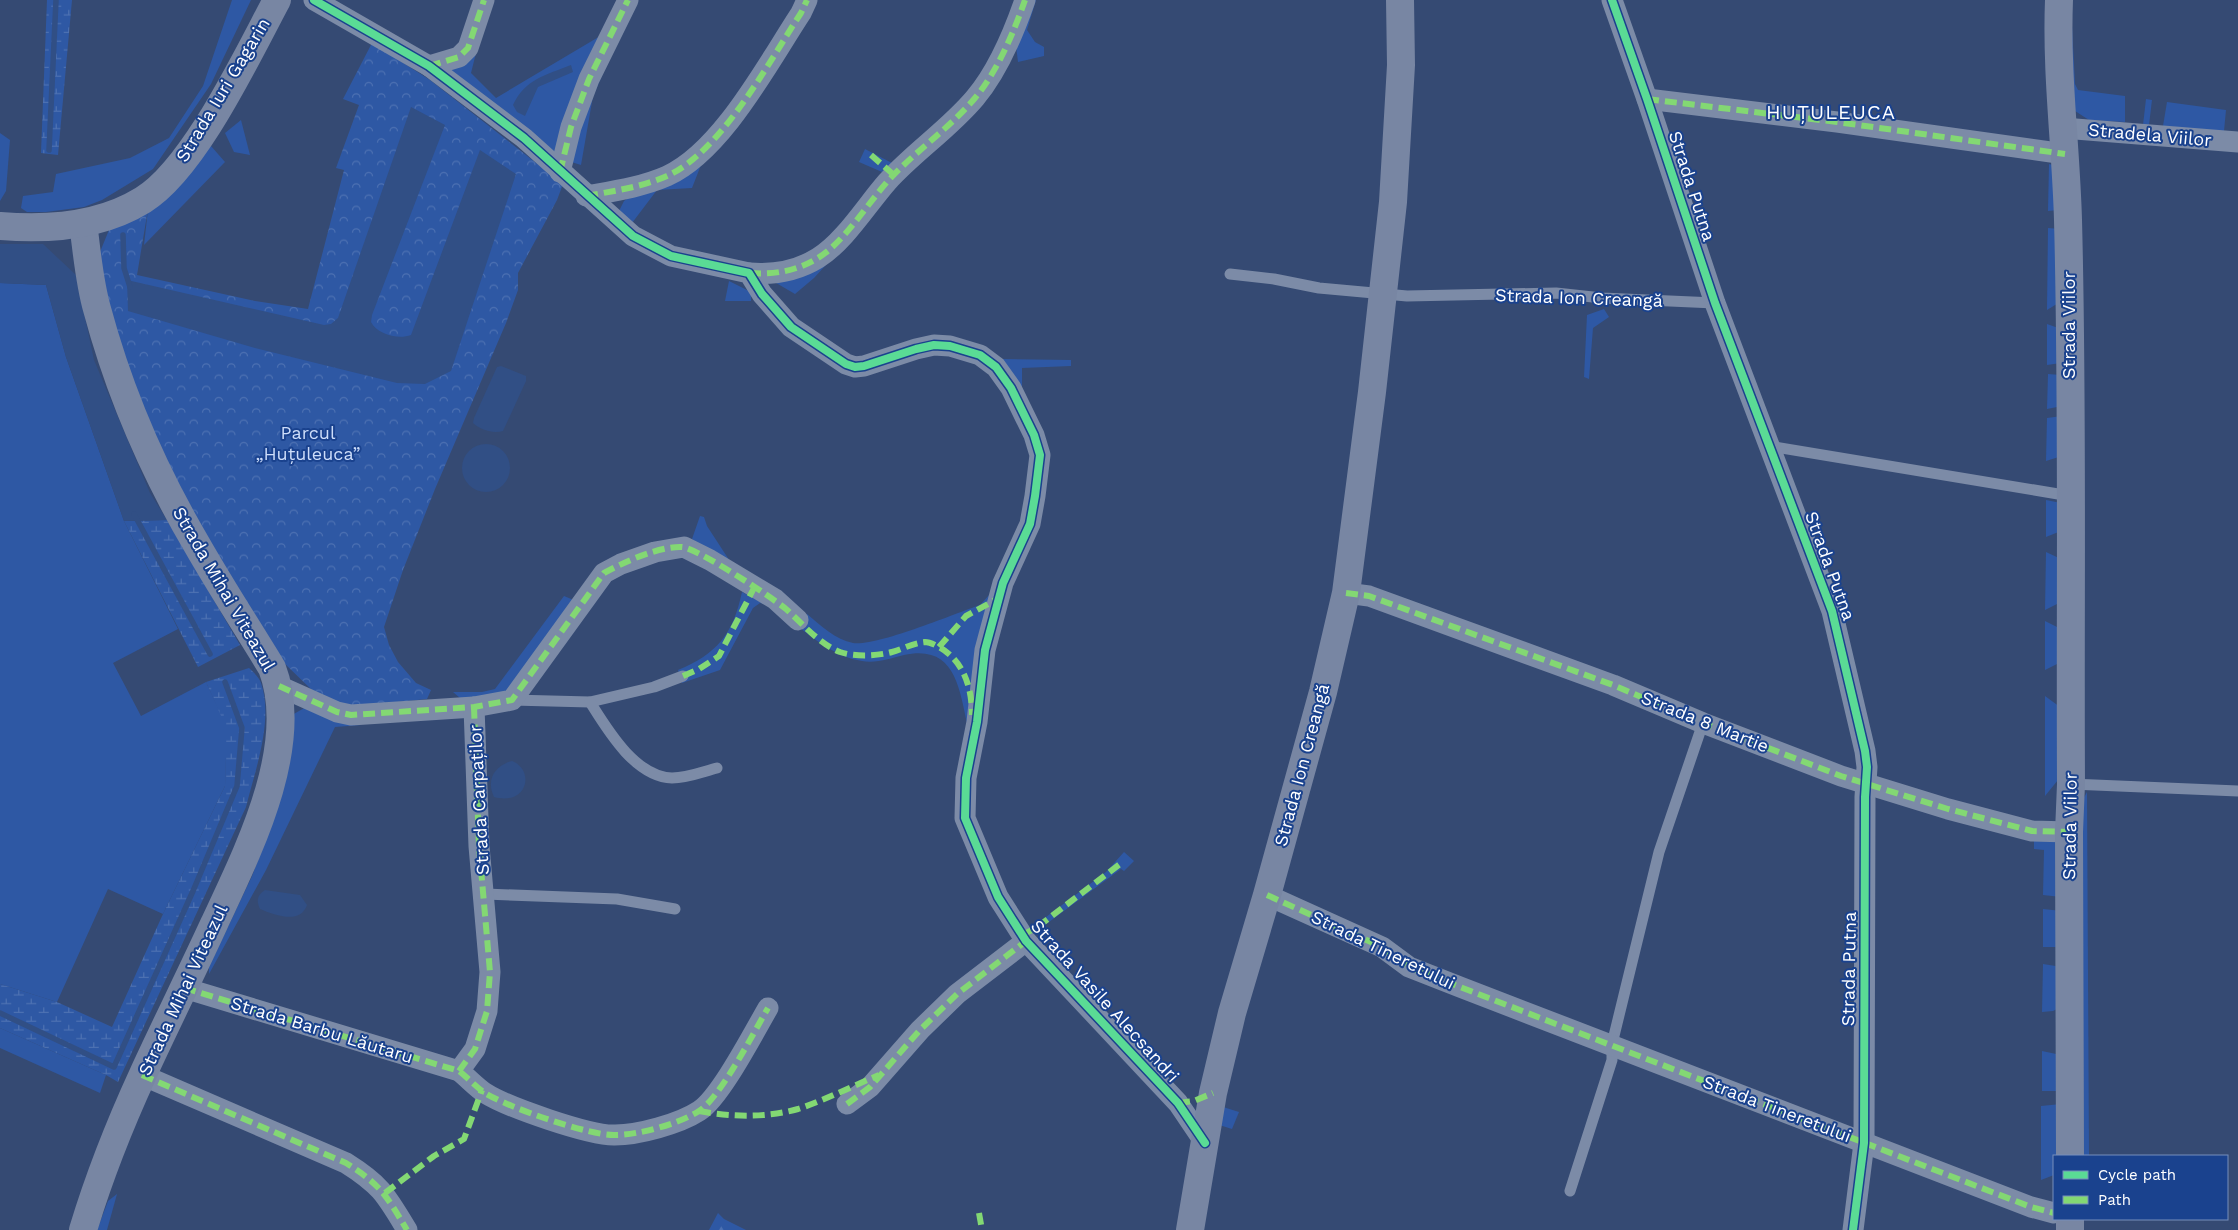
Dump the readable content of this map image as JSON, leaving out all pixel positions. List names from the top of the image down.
{
  "streets": {
    "street": [
      "Strada Iuri Gagarin",
      "Stradela Viilor",
      "Strada Putna",
      "Strada Ion Creangă",
      "Strada Viilor",
      "Strada Mihai Viteazul",
      "Strada 8 Martie",
      "Strada Carpaților",
      "Strada Tineretului",
      "Strada Vasile Alecsandri",
      "Strada Barbu Lăutaru"
    ]
  },
  "crossings": [
    ["Strada Iuri Gagarin", "Strada Mihai Viteazul"],
    ["Stradela Viilor", "Strada Putna"],
    ["Stradela Viilor", "Strada Viilor"],
    ["Strada Putna", "Strada Ion Creangă"],
    ["Strada Putna", "Strada Viilor"],
    ["Strada Putna", "Strada 8 Martie"],
    ["Strada Putna", "Strada Tineretului"],
    ["Strada Ion Creangă", "Strada 8 Martie"],
    ["Strada Ion Creangă", "Strada Tineretului"],
    ["Strada Ion Creangă", "Strada Vasile Alecsandri"],
    ["Strada Viilor", "Strada 8 Martie"],
    ["Strada Mihai Viteazul", "Strada Carpaților"],
    ["Strada Mihai Viteazul", "Strada Barbu Lăutaru"]
  ],
  "districts": ["HUȚULEUCA"],
  "parks": ["Parcul „Huțuleuca”"],
  "legend": ["Cycle path", "Path"]
}
